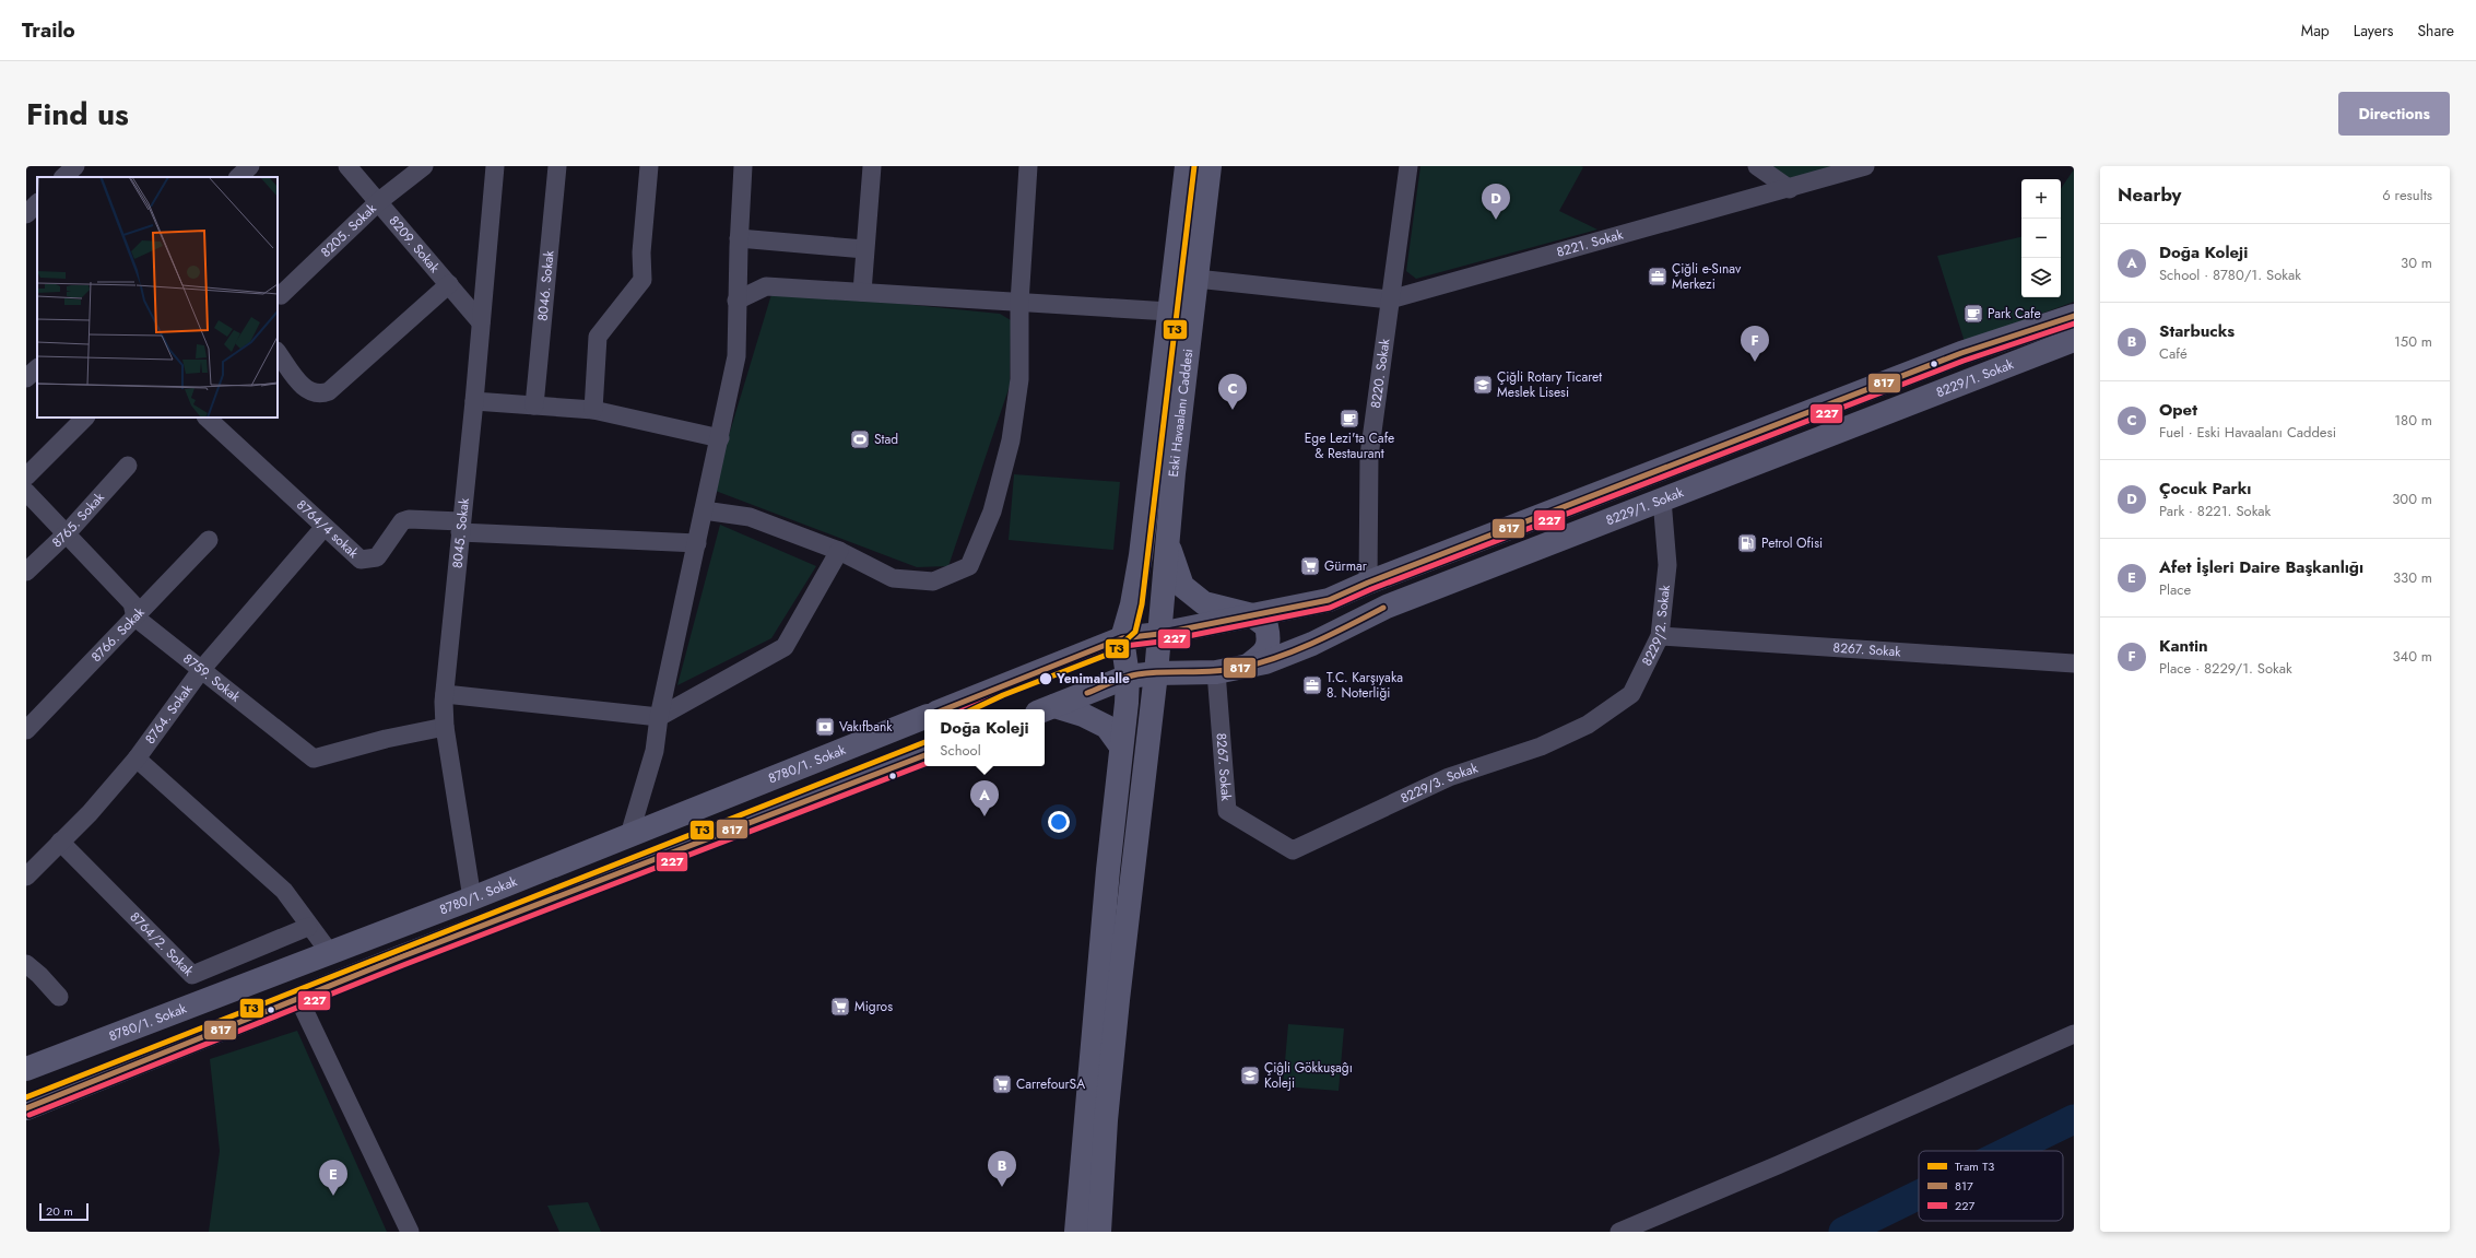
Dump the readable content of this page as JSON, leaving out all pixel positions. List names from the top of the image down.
{
  "streets": {
    "street": [
      "8205. Sokak",
      "8221. Sokak",
      "8209. Sokak",
      "8046. Sokak",
      "8220. Sokak",
      "8229/1. Sokak",
      "Eski Havaalanı Caddesi",
      "8765. Sokak",
      "8764/4 sokak",
      "8045. Sokak",
      "8229/2. Sokak",
      "8766. Sokak",
      "8267. Sokak",
      "8759. Sokak",
      "8764. Sokak",
      "8780/1. Sokak",
      "8229/3. Sokak",
      "8764/2. Sokak"
    ]
  },
  "crossings": [
    ["8205. Sokak", "8209. Sokak"],
    ["8221. Sokak", "8220. Sokak"],
    ["8209. Sokak", "8045. Sokak"],
    ["8220. Sokak", "8229/1. Sokak"],
    ["8229/1. Sokak", "Eski Havaalanı Caddesi"],
    ["8229/1. Sokak", "8229/2. Sokak"],
    ["8229/1. Sokak", "8267. Sokak"],
    ["8764/4 sokak", "8045. Sokak"],
    ["8764/4 sokak", "8764. Sokak"],
    ["8045. Sokak", "8759. Sokak"],
    ["8045. Sokak", "8780/1. Sokak"],
    ["8229/2. Sokak", "8267. Sokak"],
    ["8229/2. Sokak", "8229/3. Sokak"],
    ["8766. Sokak", "8759. Sokak"],
    ["8267. Sokak", "8229/3. Sokak"],
    ["8759. Sokak", "8764. Sokak"],
    ["8764. Sokak", "8764/2. Sokak"]
  ],
  "places": {
    "office": ["Çiğli e-Sınav Merkezi", "T.C. Karşıyaka 8. Noterliği"],
    "cafe": ["Park Cafe", "Ege Lezi'ta Cafe & Restaurant"],
    "school or university": ["Çiğli Rotary Ticaret Meslek Lisesi", "Çiĝli Gökkuşaĝı Koleji"],
    "sports": ["Stad"],
    "fuel station": ["Petrol Ofisi"],
    "supermarket": ["Gürmar", "Migros", "CarrefourSA"],
    "other": ["Yenimahalle"],
    "bank": ["Vakıfbank"]
  },
  "lines": ["tram line T3", "transit line 817", "transit line 227"],
  "legend": ["Tram T3", "817", "227"],
  "scale_bar": "20 m",
  "page": {
    "header": "Trailo",
    "nav": ["Map", "Layers", "Share"],
    "title": "Find us",
    "buttons": "Directions",
    "heading": ["Nearby", "6 results"],
    "map_buttons": ["+", "−"],
    "pins": [
      "D",
      "F",
      "C",
      "A",
      "B",
      "E"
    ],
    "list": [
      {
        "mark": "A",
        "name": "Doğa Koleji",
        "note": "School · 8780/1. Sokak",
        "value": "30 m"
      },
      {
        "mark": "B",
        "name": "Starbucks",
        "note": "Café",
        "value": "150 m"
      },
      {
        "mark": "C",
        "name": "Opet",
        "note": "Fuel · Eski Havaalanı Caddesi",
        "value": "180 m"
      },
      {
        "mark": "D",
        "name": "Çocuk Parkı",
        "note": "Park · 8221. Sokak",
        "value": "300 m"
      },
      {
        "mark": "E",
        "name": "Afet İşleri Daire Başkanlığı",
        "note": "Place",
        "value": "330 m"
      },
      {
        "mark": "F",
        "name": "Kantin",
        "note": "Place · 8229/1. Sokak",
        "value": "340 m"
      }
    ],
    "popup": ["Doğa Koleji", "School"],
    "scale": "20 m"
  }
}
